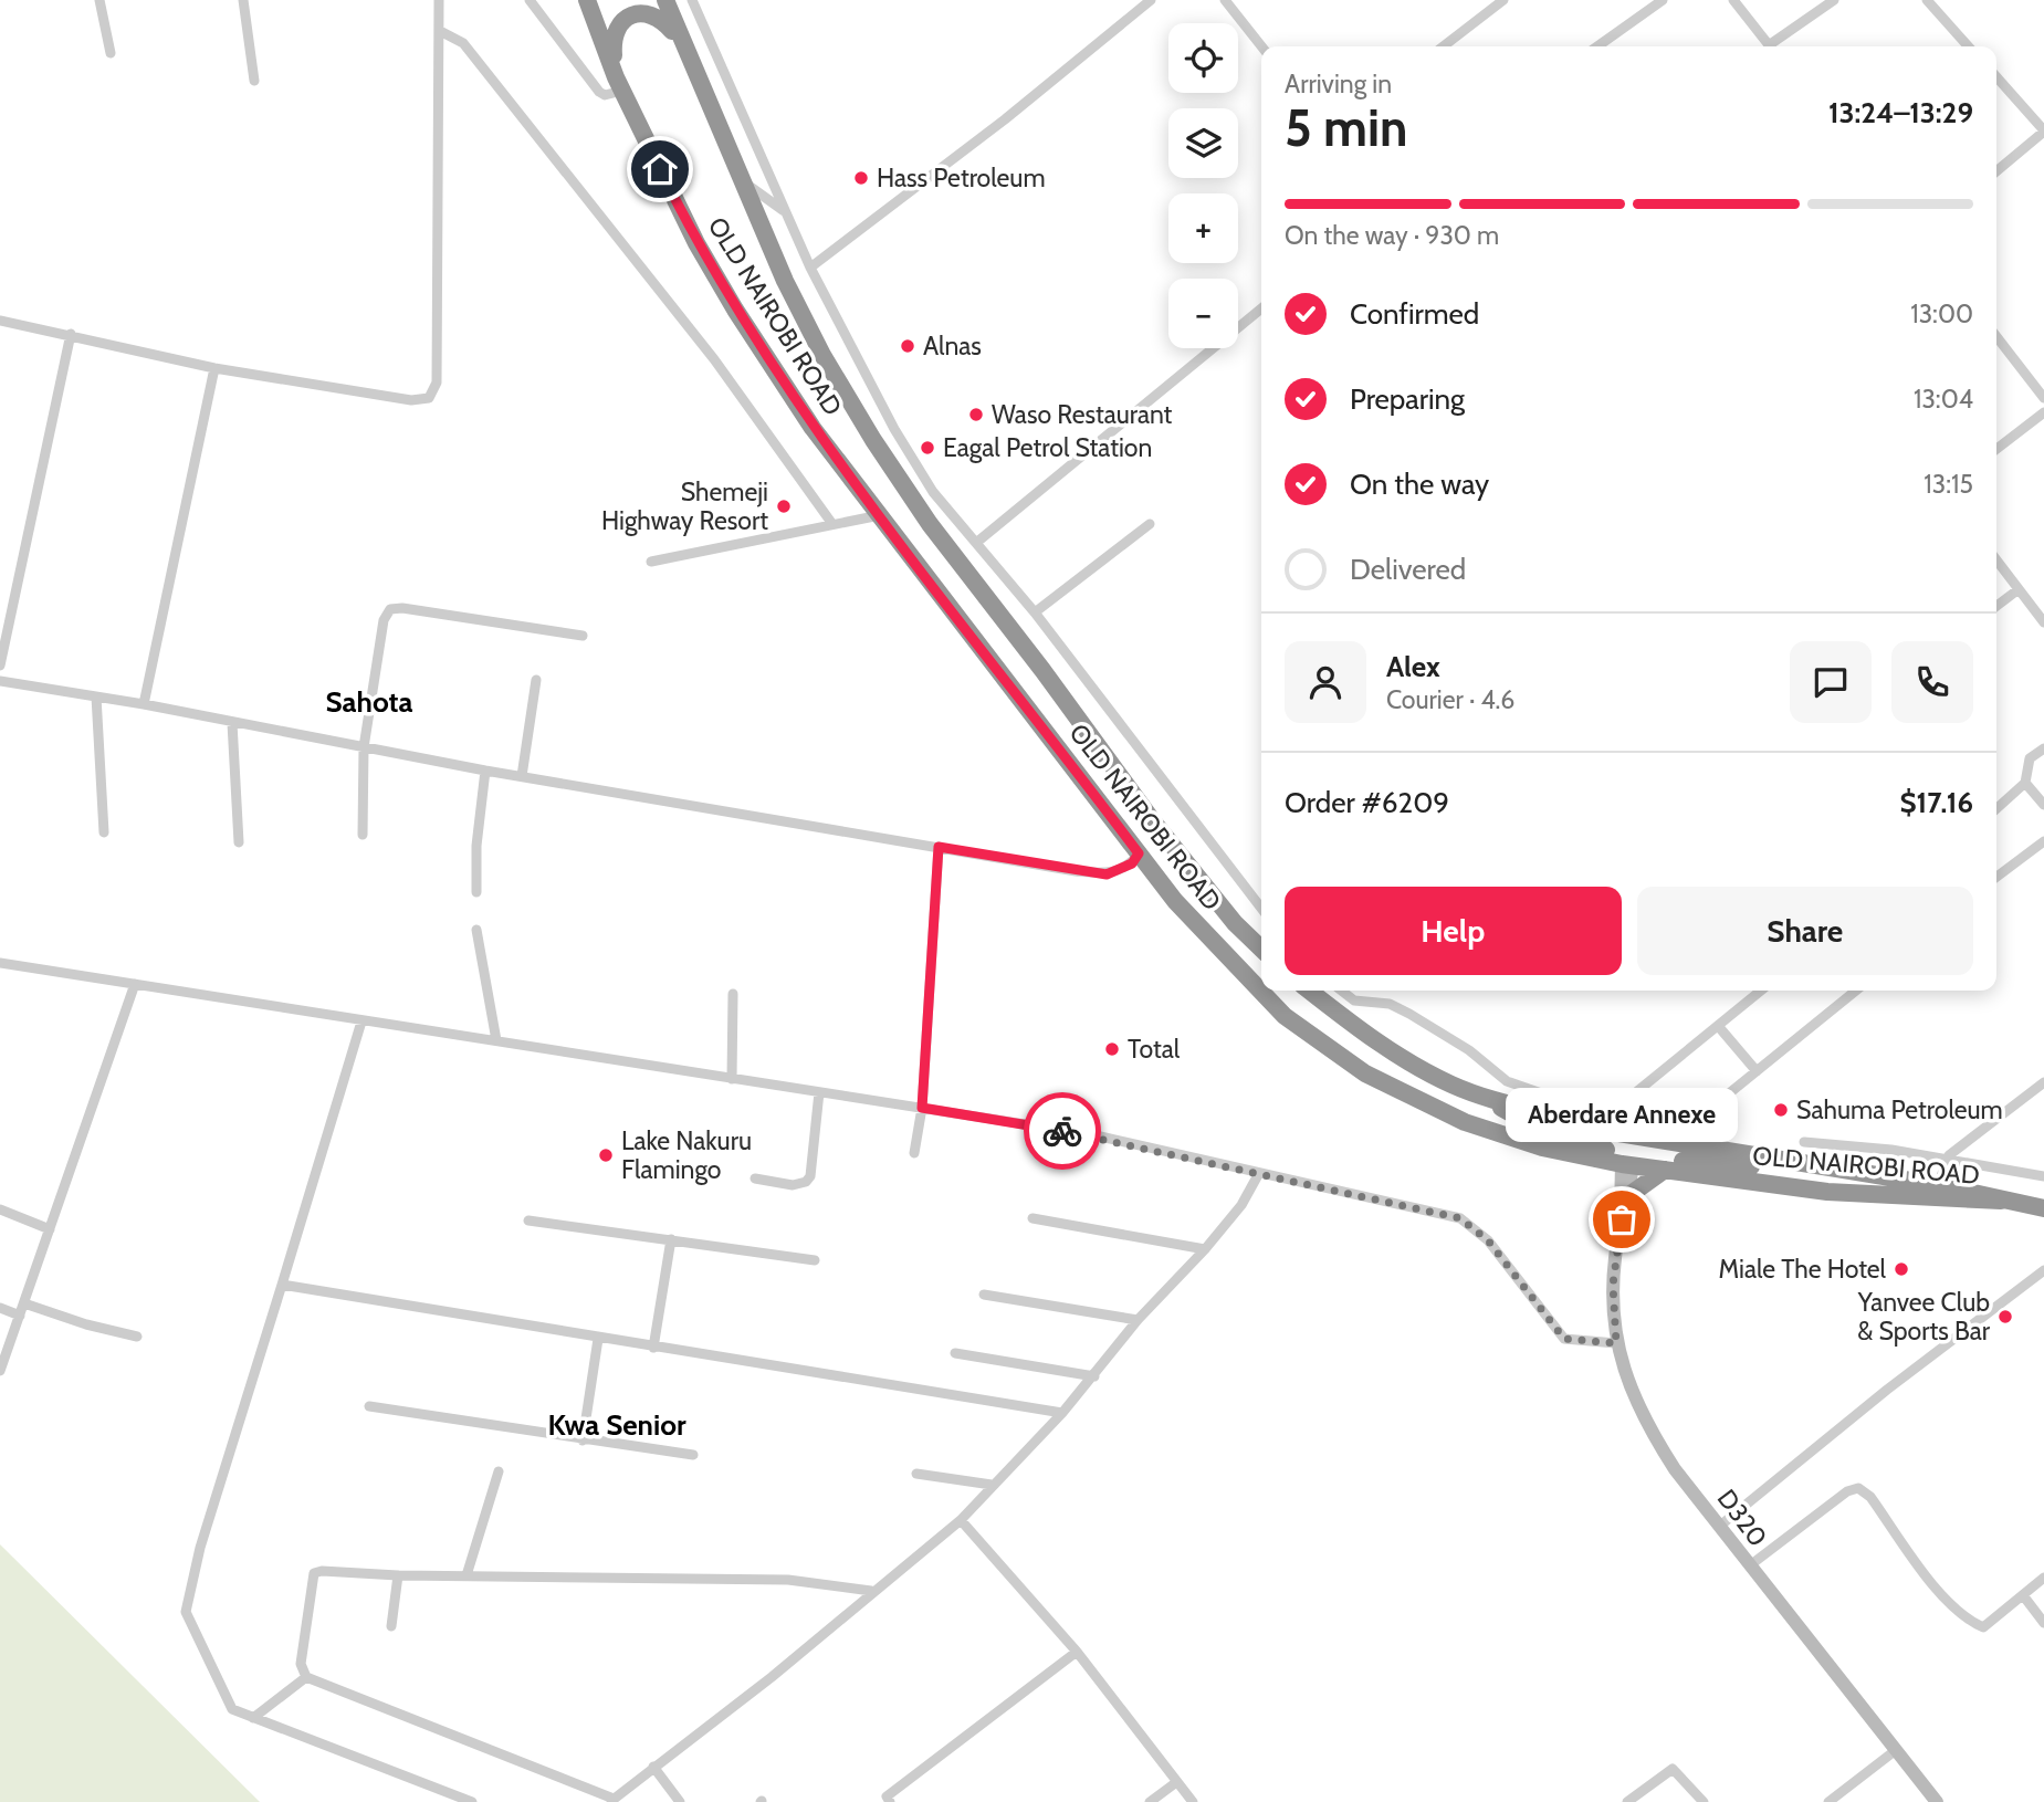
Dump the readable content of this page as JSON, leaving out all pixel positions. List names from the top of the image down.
{
  "streets": {
    "highway": ["OLD NAIROBI ROAD"],
    "street": ["D320"]
  },
  "crossings": [
    ["OLD NAIROBI ROAD", "D320"]
  ],
  "districts": ["Sahota", "Kwa Senior"],
  "places": [
    "Hass Petroleum",
    "Alnas",
    "Waso Restaurant",
    "Eagal Petrol Station",
    "Shemeji Highway Resort",
    "Total",
    "Sahuma Petroleum",
    "Lake Nakuru Flamingo",
    "Aberdare Annexe",
    "Miale The Hotel",
    "Yanvee Club & Sports Bar"
  ],
  "page": {
    "map_buttons": ["+", "−"],
    "heading": ["5 min", "Arriving in", "13:24–13:29"],
    "panel": [
      "Alex",
      "Courier · 4.6",
      "Order #6209",
      "$17.16"
    ],
    "bar": "On the way · 930 m",
    "list": [
      ["Confirmed", "13:00"],
      ["Preparing", "13:04"],
      ["On the way", "13:15"],
      "Delivered"
    ],
    "buttons": ["Help", "Share"],
    "bubble": "Aberdare Annexe"
  }
}
